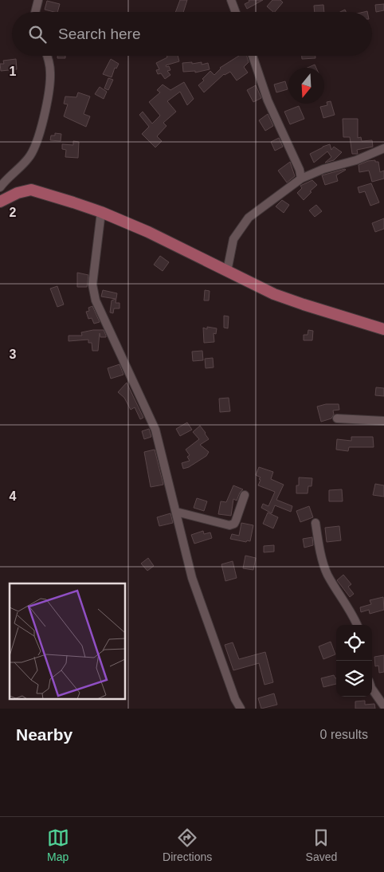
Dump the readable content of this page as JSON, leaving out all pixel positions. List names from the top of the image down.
{
  "north": "bottom",
  "page": {
    "search": "Search here",
    "heading": ["Nearby", "0 results"],
    "nav": ["Map", "Directions", "Saved"]
  },
  "grid": {
    "rows": [
      "1",
      "2",
      "3",
      "4"
    ]
  }
}
